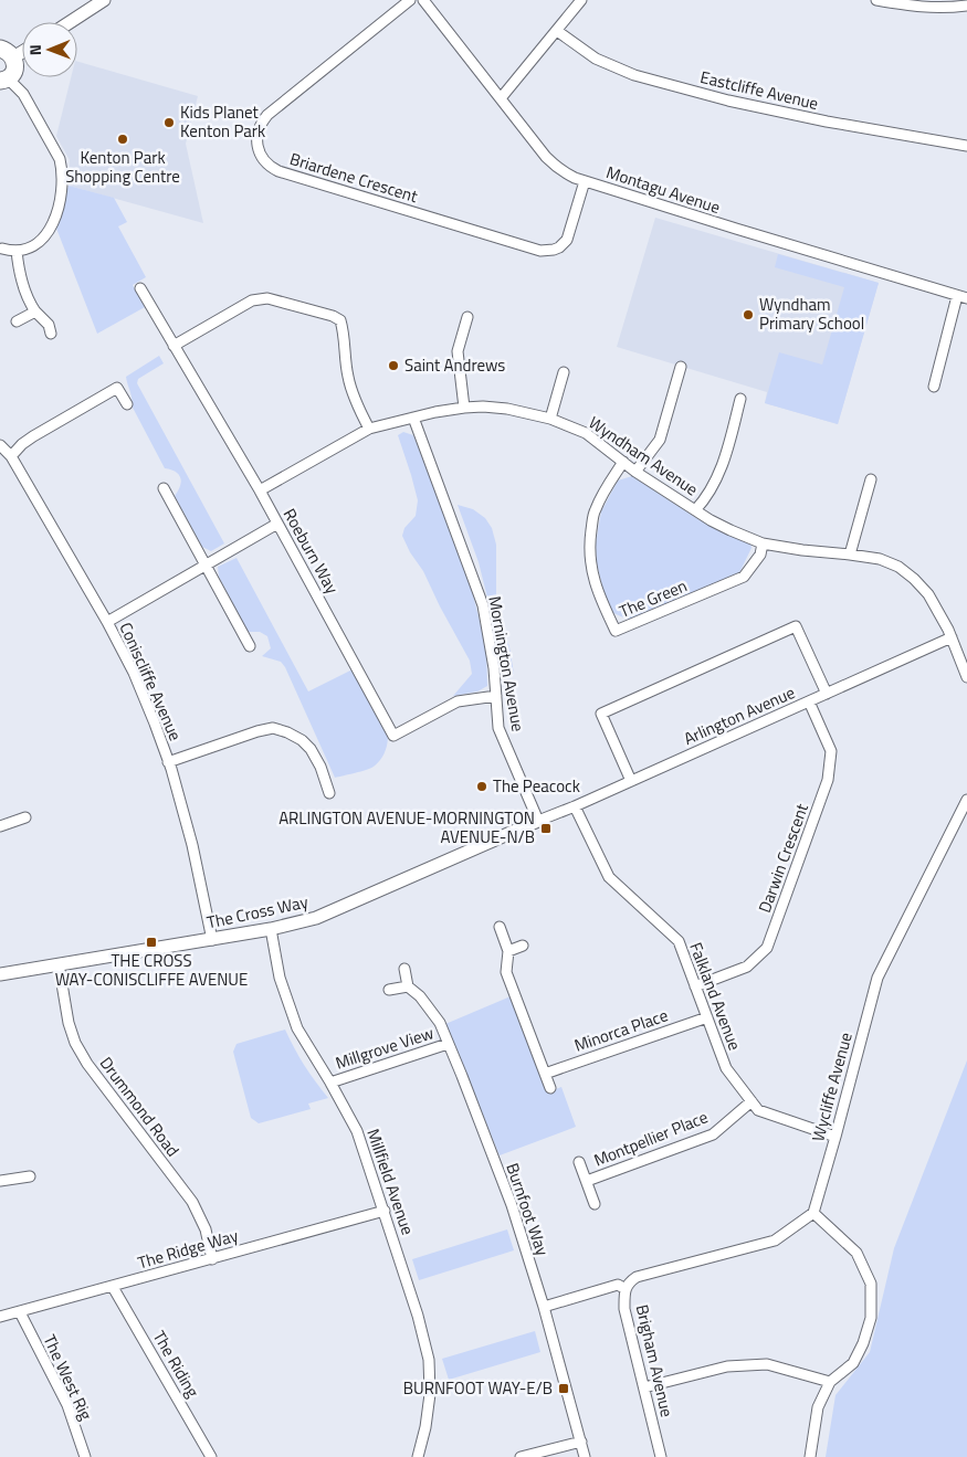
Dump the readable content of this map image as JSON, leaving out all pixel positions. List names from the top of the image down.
{
  "streets": {
    "street": [
      "Eastcliffe Avenue",
      "Briardene Crescent",
      "Montagu Avenue",
      "Wyndham Avenue",
      "Roeburn Way",
      "The Green",
      "Mornington Avenue",
      "Coniscliffe Avenue",
      "Arlington Avenue",
      "Darwin Crescent",
      "The Cross Way",
      "Falkland Avenue",
      "Minorca Place",
      "Millgrove View",
      "Wycliffe Avenue",
      "Drummond Road",
      "Montpellier Place",
      "Millfield Avenue",
      "Burnfoot Way",
      "The Ridge Way",
      "Brigham Avenue",
      "The Riding",
      "The West Rig"
    ]
  },
  "crossings": [
    ["Briardene Crescent", "Montagu Avenue"],
    ["Wyndham Avenue", "Roeburn Way"],
    ["Wyndham Avenue", "The Green"],
    ["Wyndham Avenue", "Mornington Avenue"],
    ["Wyndham Avenue", "Arlington Avenue"],
    ["Roeburn Way", "Mornington Avenue"],
    ["Mornington Avenue", "Arlington Avenue"],
    ["Mornington Avenue", "The Cross Way"],
    ["Coniscliffe Avenue", "The Cross Way"],
    ["Arlington Avenue", "Darwin Crescent"],
    ["Arlington Avenue", "The Cross Way"],
    ["Arlington Avenue", "Falkland Avenue"],
    ["Darwin Crescent", "Falkland Avenue"],
    ["The Cross Way", "Drummond Road"],
    ["The Cross Way", "Millfield Avenue"],
    ["Falkland Avenue", "Minorca Place"],
    ["Falkland Avenue", "Wycliffe Avenue"],
    ["Falkland Avenue", "Montpellier Place"],
    ["Millgrove View", "Millfield Avenue"],
    ["Millgrove View", "Burnfoot Way"],
    ["Wycliffe Avenue", "Brigham Avenue"],
    ["Drummond Road", "The Ridge Way"],
    ["Millfield Avenue", "The Ridge Way"],
    ["The Ridge Way", "The Riding"],
    ["The Ridge Way", "The West Rig"]
  ],
  "places": {
    "other": [
      "Kids Planet Kenton Park",
      "Kenton Park Shopping Centre",
      "Wyndham Primary School",
      "Saint Andrews",
      "The Peacock"
    ],
    "transit": ["ARLINGTON AVENUE-MORNINGTON AVENUE-N/B", "THE CROSS WAY-CONISCLIFFE AVENUE", "BURNFOOT WAY-E/B"]
  },
  "north": "left"
}
